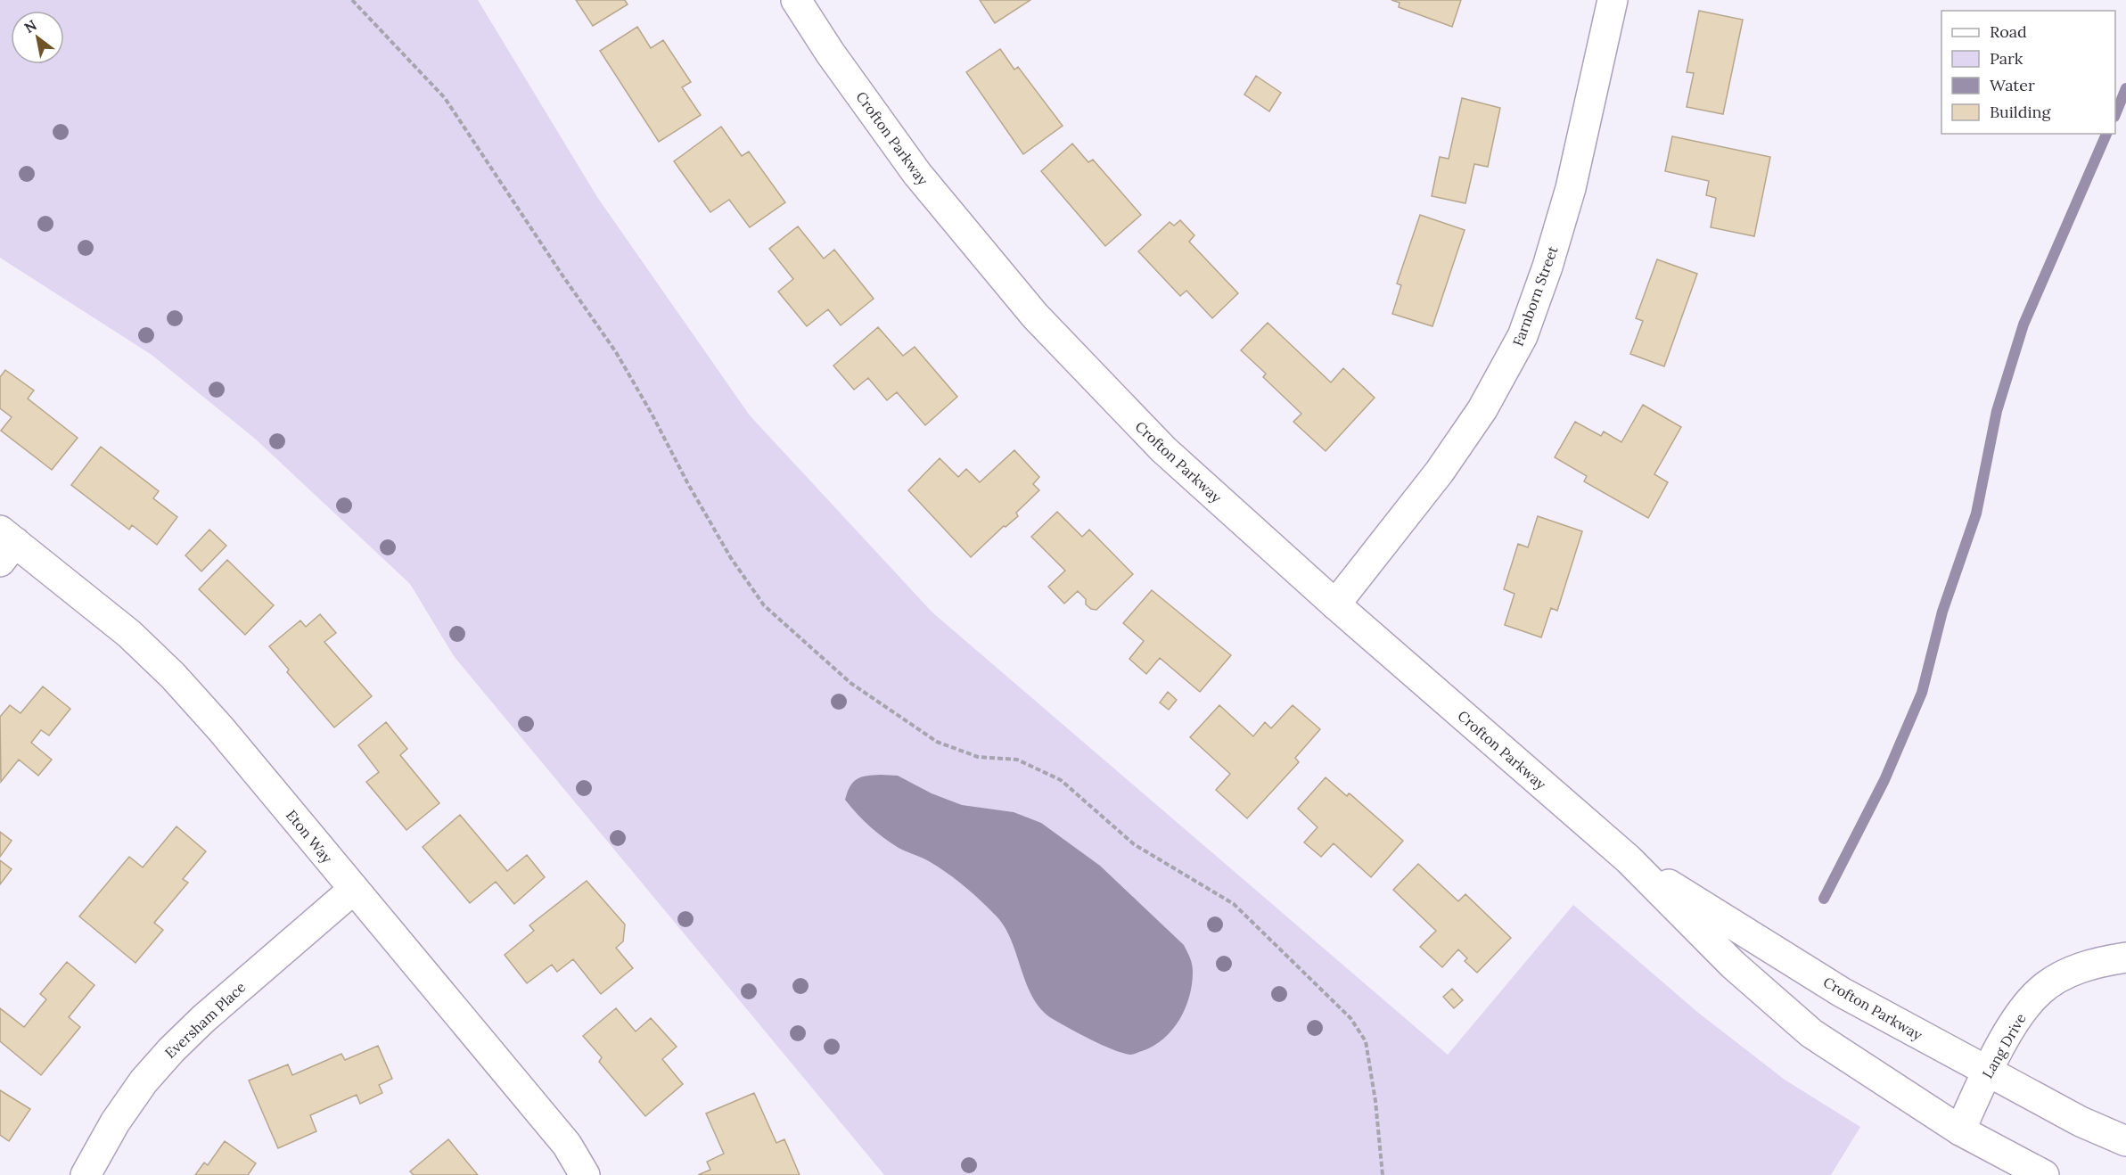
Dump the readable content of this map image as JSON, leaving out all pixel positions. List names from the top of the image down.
{
  "streets": {
    "street": [
      "Crofton Parkway",
      "Farnborn Street",
      "Eton Way",
      "Eversham Place",
      "Lang Drive"
    ]
  },
  "crossings": [
    ["Crofton Parkway", "Farnborn Street"],
    ["Crofton Parkway", "Lang Drive"],
    ["Eton Way", "Eversham Place"]
  ],
  "legend": [
    "Road",
    "Park",
    "Water",
    "Building"
  ],
  "north": "top left"
}
